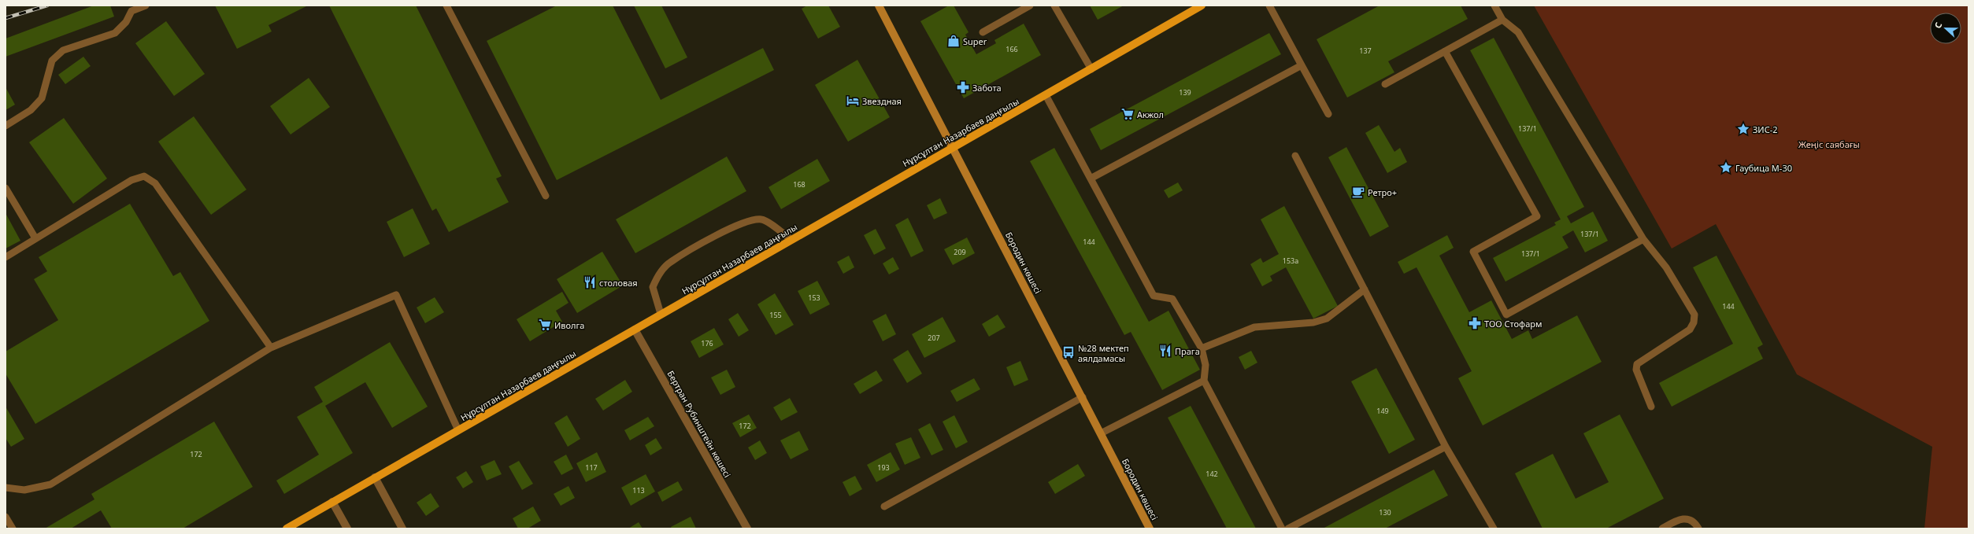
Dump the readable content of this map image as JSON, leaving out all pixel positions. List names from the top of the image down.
{
  "streets": {
    "main road": ["Нұрсұлтан Назарбаев даңғылы"],
    "street": ["Бородин көшесі", "Бертран Рубинштейн көшесі"]
  },
  "crossings": [
    ["Нұрсұлтан Назарбаев даңғылы", "Бородин көшесі"],
    ["Нұрсұлтан Назарбаев даңғылы", "Бертран Рубинштейн көшесі"]
  ],
  "parks": ["Жеңіс саябағы"],
  "places": {
    "shop": ["Super"],
    "pharmacy": ["Забота", "ТОО Стофарм"],
    "hotel": ["Звездная"],
    "supermarket": ["Акжол", "Иволга"],
    "place": ["ЗИС-2", "Гаубица М-30"],
    "cafe": ["Ретро+"],
    "restaurant": ["столовая", "Прага"],
    "bus stop": ["№28 мектеп аялдамасы"]
  },
  "house_numbers": [
    "166",
    "137",
    "139",
    "137/1",
    "168",
    "137/1",
    "144",
    "209",
    "137/1",
    "153а",
    "153",
    "144",
    "155",
    "207",
    "176",
    "149",
    "172",
    "172",
    "117",
    "193",
    "142",
    "113",
    "130"
  ],
  "north": "left"
}
